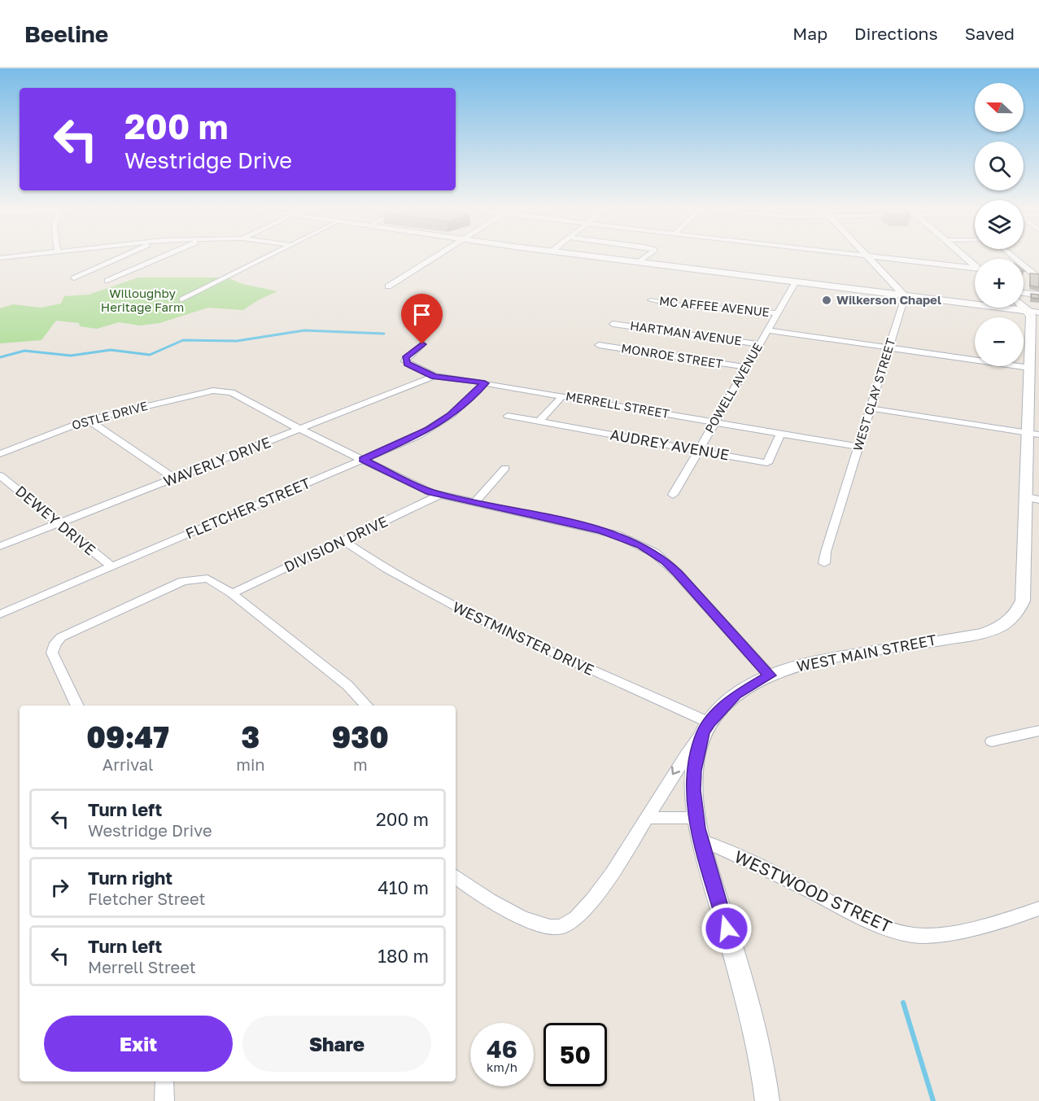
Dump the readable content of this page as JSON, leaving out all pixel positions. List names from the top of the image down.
{
  "streets": {
    "main road": ["WEST MAIN STREET"],
    "street": [
      "MC AFFEE AVENUE",
      "HARTMAN AVENUE",
      "MONROE STREET",
      "POWELL AVENUE",
      "WEST CLAY STREET",
      "MERRELL STREET",
      "OSTLE DRIVE",
      "AUDREY AVENUE",
      "WAVERLY DRIVE",
      "FLETCHER STREET",
      "DEWEY DRIVE",
      "DIVISION DRIVE",
      "WESTMINSTER DRIVE",
      "WESTWOOD STREET"
    ]
  },
  "crossings": [
    ["MC AFFEE AVENUE", "POWELL AVENUE"],
    ["HARTMAN AVENUE", "POWELL AVENUE"],
    ["MONROE STREET", "POWELL AVENUE"],
    ["POWELL AVENUE", "MERRELL STREET"],
    ["POWELL AVENUE", "AUDREY AVENUE"],
    ["WEST CLAY STREET", "MERRELL STREET"],
    ["MERRELL STREET", "AUDREY AVENUE"],
    ["MERRELL STREET", "WAVERLY DRIVE"],
    ["MERRELL STREET", "FLETCHER STREET"],
    ["OSTLE DRIVE", "WAVERLY DRIVE"],
    ["WAVERLY DRIVE", "DEWEY DRIVE"],
    ["FLETCHER STREET", "DEWEY DRIVE"],
    ["DIVISION DRIVE", "WESTMINSTER DRIVE"],
    ["WESTMINSTER DRIVE", "WEST MAIN STREET"],
    ["WEST MAIN STREET", "WESTWOOD STREET"]
  ],
  "parks": ["Willoughby Heritage Farm"],
  "places": ["Wilkerson Chapel"],
  "north": "left",
  "page": {
    "header": "Beeline",
    "nav": ["Map", "Directions", "Saved"],
    "map_buttons": ["+", "−"],
    "turn": ["200 m", "Westridge Drive"],
    "eta": [
      "09:47",
      "Arrival",
      "3",
      "min",
      "930",
      "m"
    ],
    "list": [
      {
        "name": "Turn left",
        "note": "Westridge Drive",
        "value": "200 m"
      },
      {
        "name": "Turn right",
        "note": "Fletcher Street",
        "value": "410 m"
      },
      {
        "name": "Turn left",
        "note": "Merrell Street",
        "value": "180 m"
      }
    ],
    "buttons": ["Exit", "Share"],
    "speed": "46 km/h",
    "limit": "50"
  }
}
